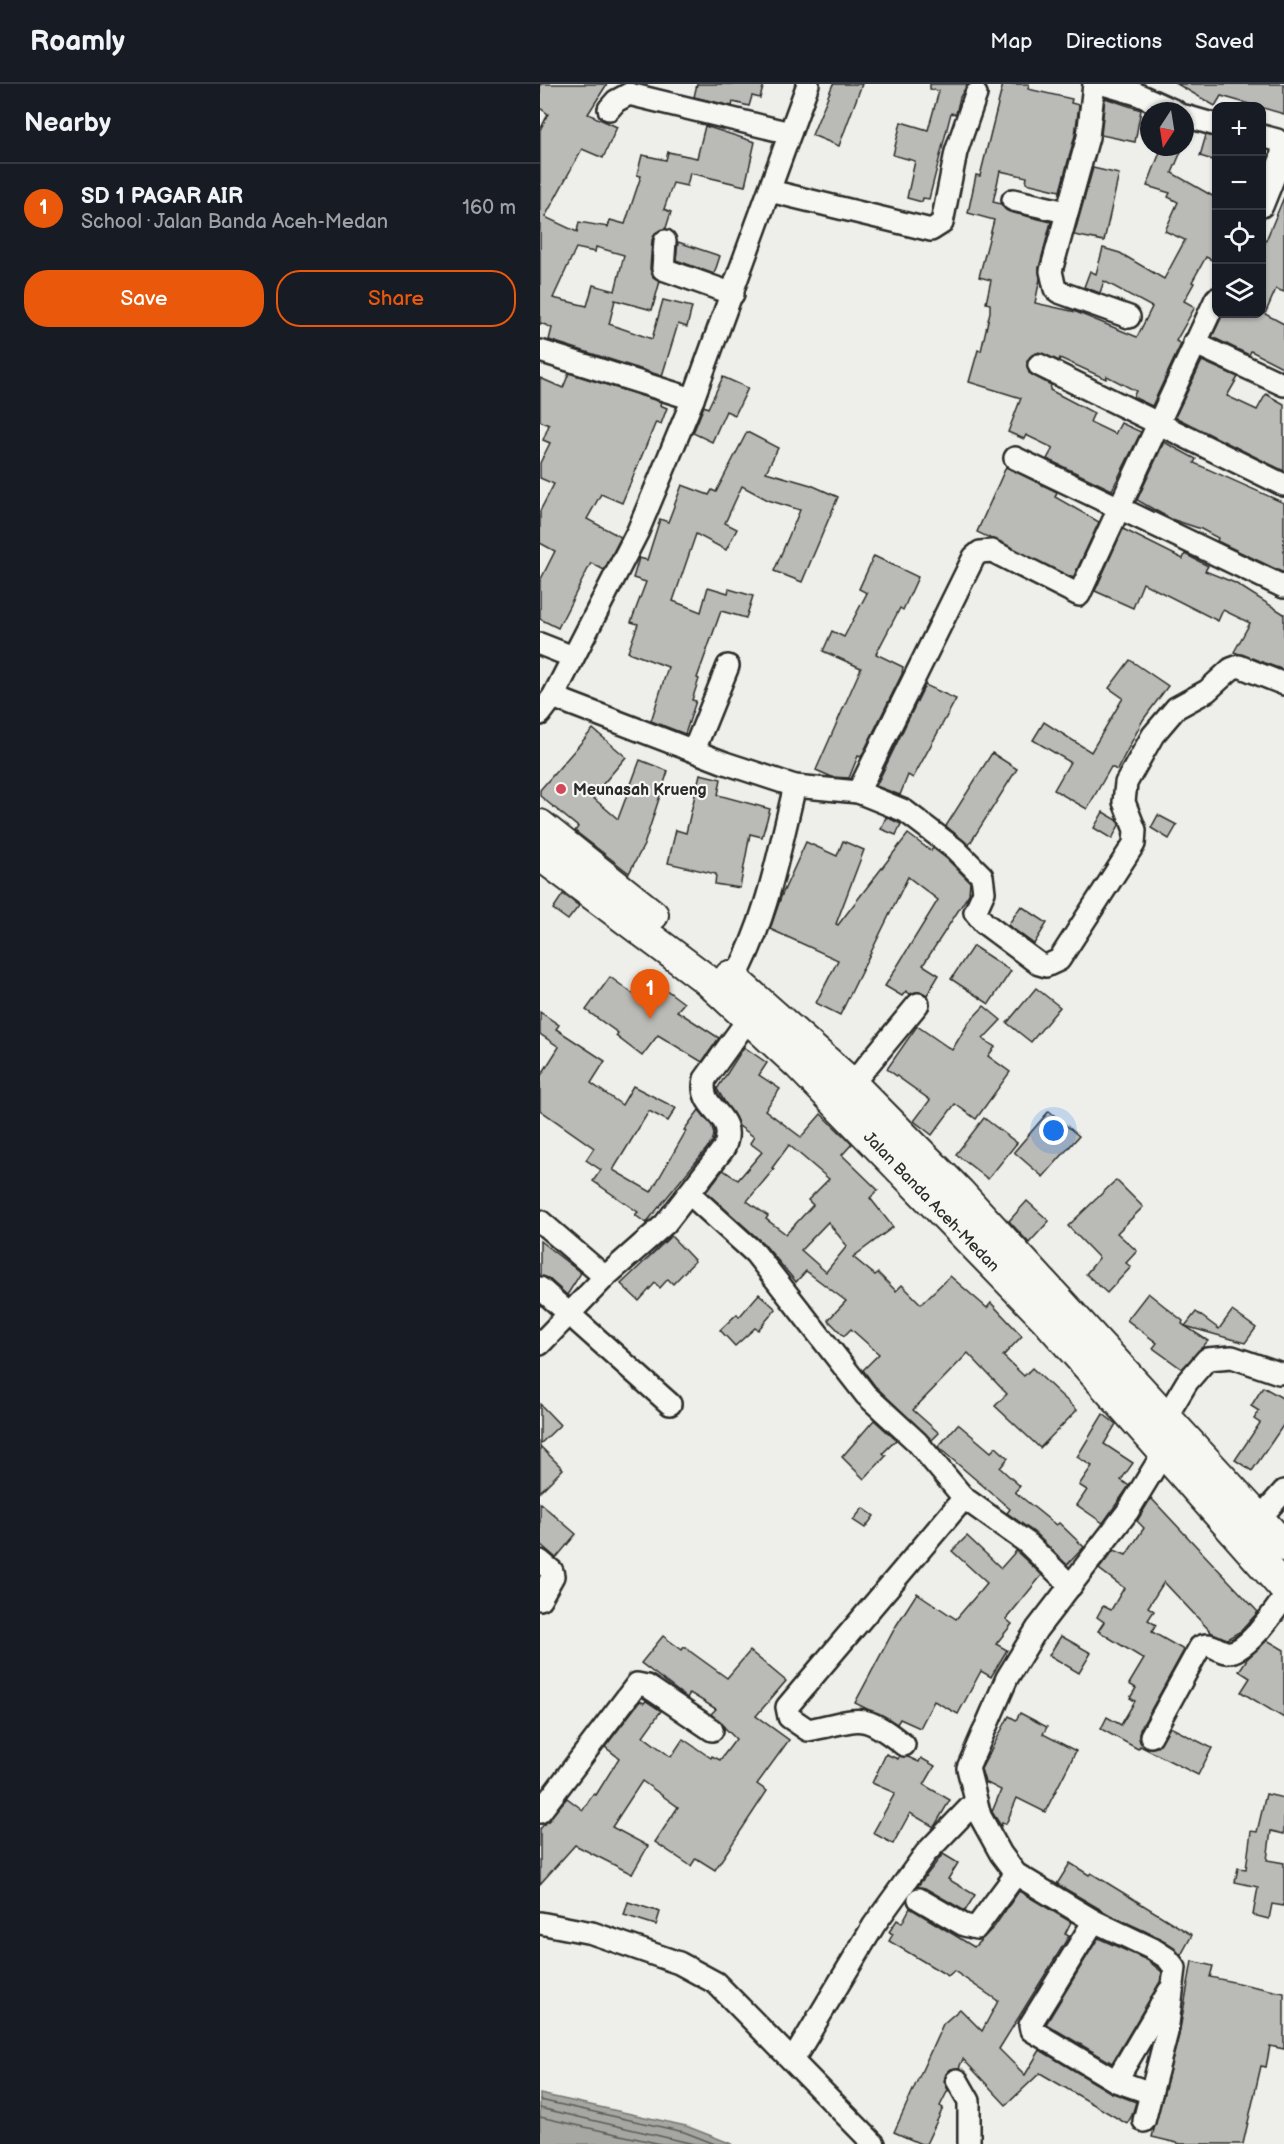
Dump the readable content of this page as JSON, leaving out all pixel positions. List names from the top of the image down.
{
  "streets": {
    "highway": ["Jalan Banda Aceh-Medan"]
  },
  "places": ["Meunasah Krueng"],
  "north": "bottom",
  "page": {
    "header": "Roamly",
    "nav": ["Map", "Directions", "Saved"],
    "heading": "Nearby",
    "map_buttons": ["+", "−"],
    "list": [
      {
        "mark": "1",
        "name": "SD 1 PAGAR AIR",
        "note": "School · Jalan Banda Aceh-Medan",
        "value": "160 m"
      }
    ],
    "buttons": ["Save", "Share"],
    "pins": "1"
  }
}
